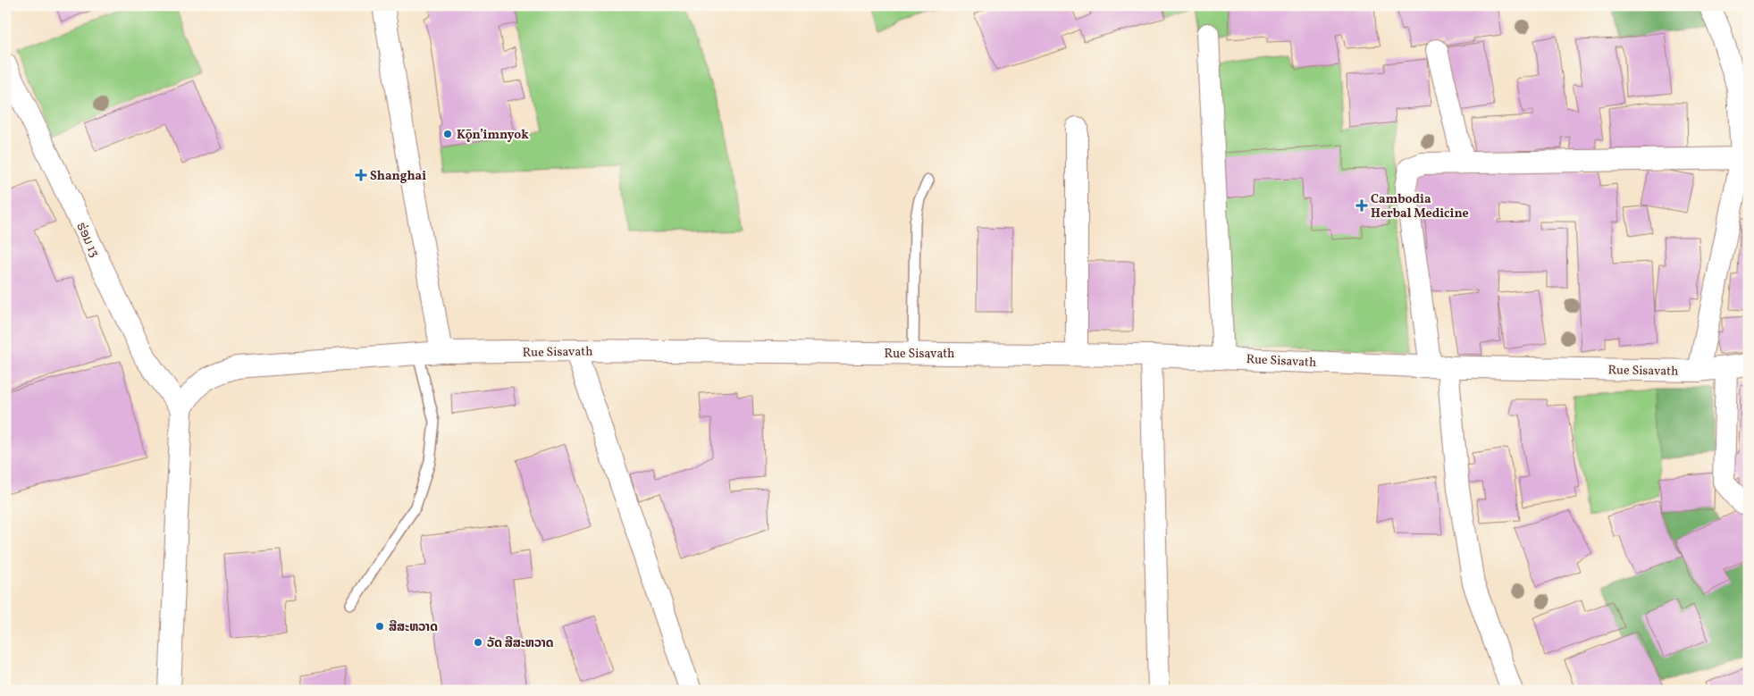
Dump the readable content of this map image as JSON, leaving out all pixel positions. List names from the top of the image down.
{
  "streets": {
    "street": ["ຮ່ອມ 13", "Rue Sisavath"]
  },
  "crossings": [
    ["ຮ່ອມ 13", "Rue Sisavath"]
  ],
  "places": {
    "other": ["Kǭn’imnyok", "ສີສະຫວາດ", "ວັດ ສີສະຫວາດ"],
    "health": ["Shanghai", "Cambodia Herbal Medicine"]
  }
}
